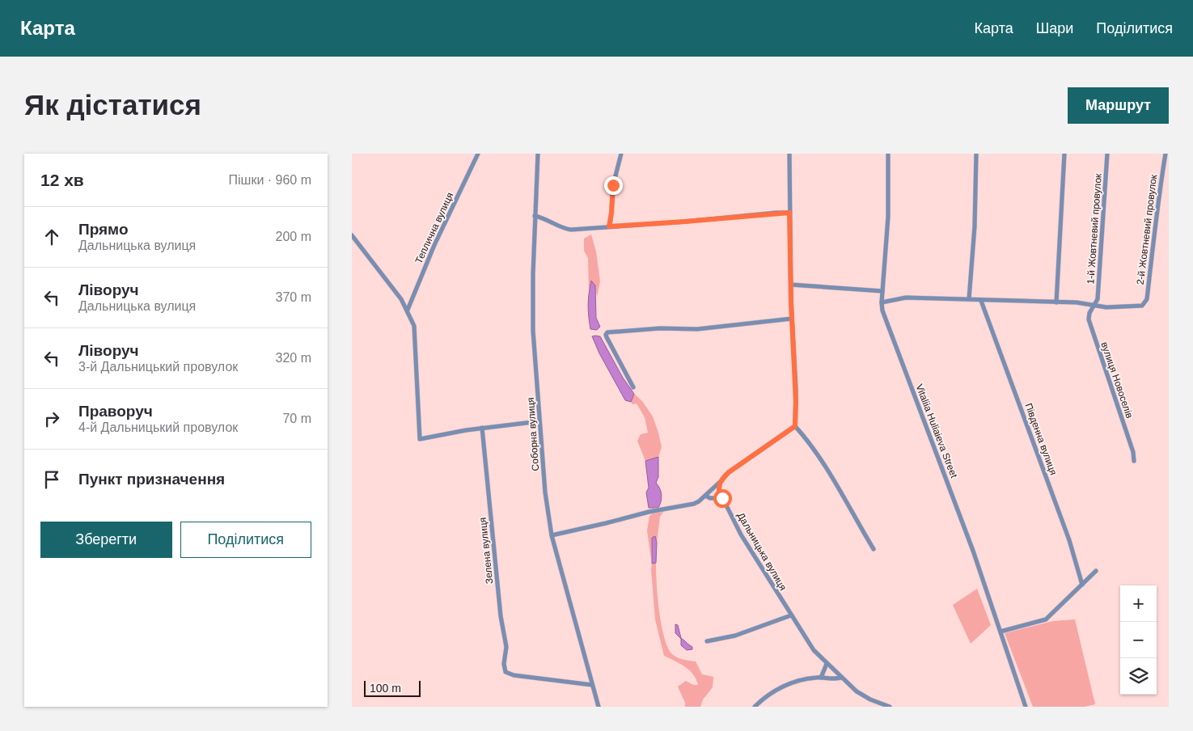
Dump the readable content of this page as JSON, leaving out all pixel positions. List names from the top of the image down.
{
  "streets": {
    "street": [
      "Теплична вулиця",
      "1-й Жовтневий провулок",
      "2-й Жовтневий провулок",
      "вулиця Новоселів",
      "Vitaliia Huliaieva Street",
      "Соборна вулиця",
      "Південна вулиця",
      "Зелена вулиця",
      "Дальницька вулиця"
    ]
  },
  "crossings": [
    ["1-й Жовтневий провулок", "2-й Жовтневий провулок"],
    ["1-й Жовтневий провулок", "вулиця Новоселів"],
    ["2-й Жовтневий провулок", "вулиця Новоселів"],
    ["Соборна вулиця", "Зелена вулиця"]
  ],
  "scale_bar": "100 m",
  "page": {
    "header": "Карта",
    "nav": ["Карта", "Шари", "Поділитися"],
    "buttons": [
      "Маршрут",
      ["Зберегти", "Поділитися"]
    ],
    "title": "Як дістатися",
    "heading": ["12 хв", "Пішки · 960 m"],
    "list": [
      ["Прямо", "Дальницька вулиця", "200 m"],
      ["Ліворуч", "Дальницька вулиця", "370 m"],
      ["Ліворуч", "3-й Дальницький провулок", "320 m"],
      ["Праворуч", "4-й Дальницький провулок", "70 m"],
      "Пункт призначення"
    ],
    "map_buttons": ["+", "−"],
    "scale": "100 m"
  }
}
